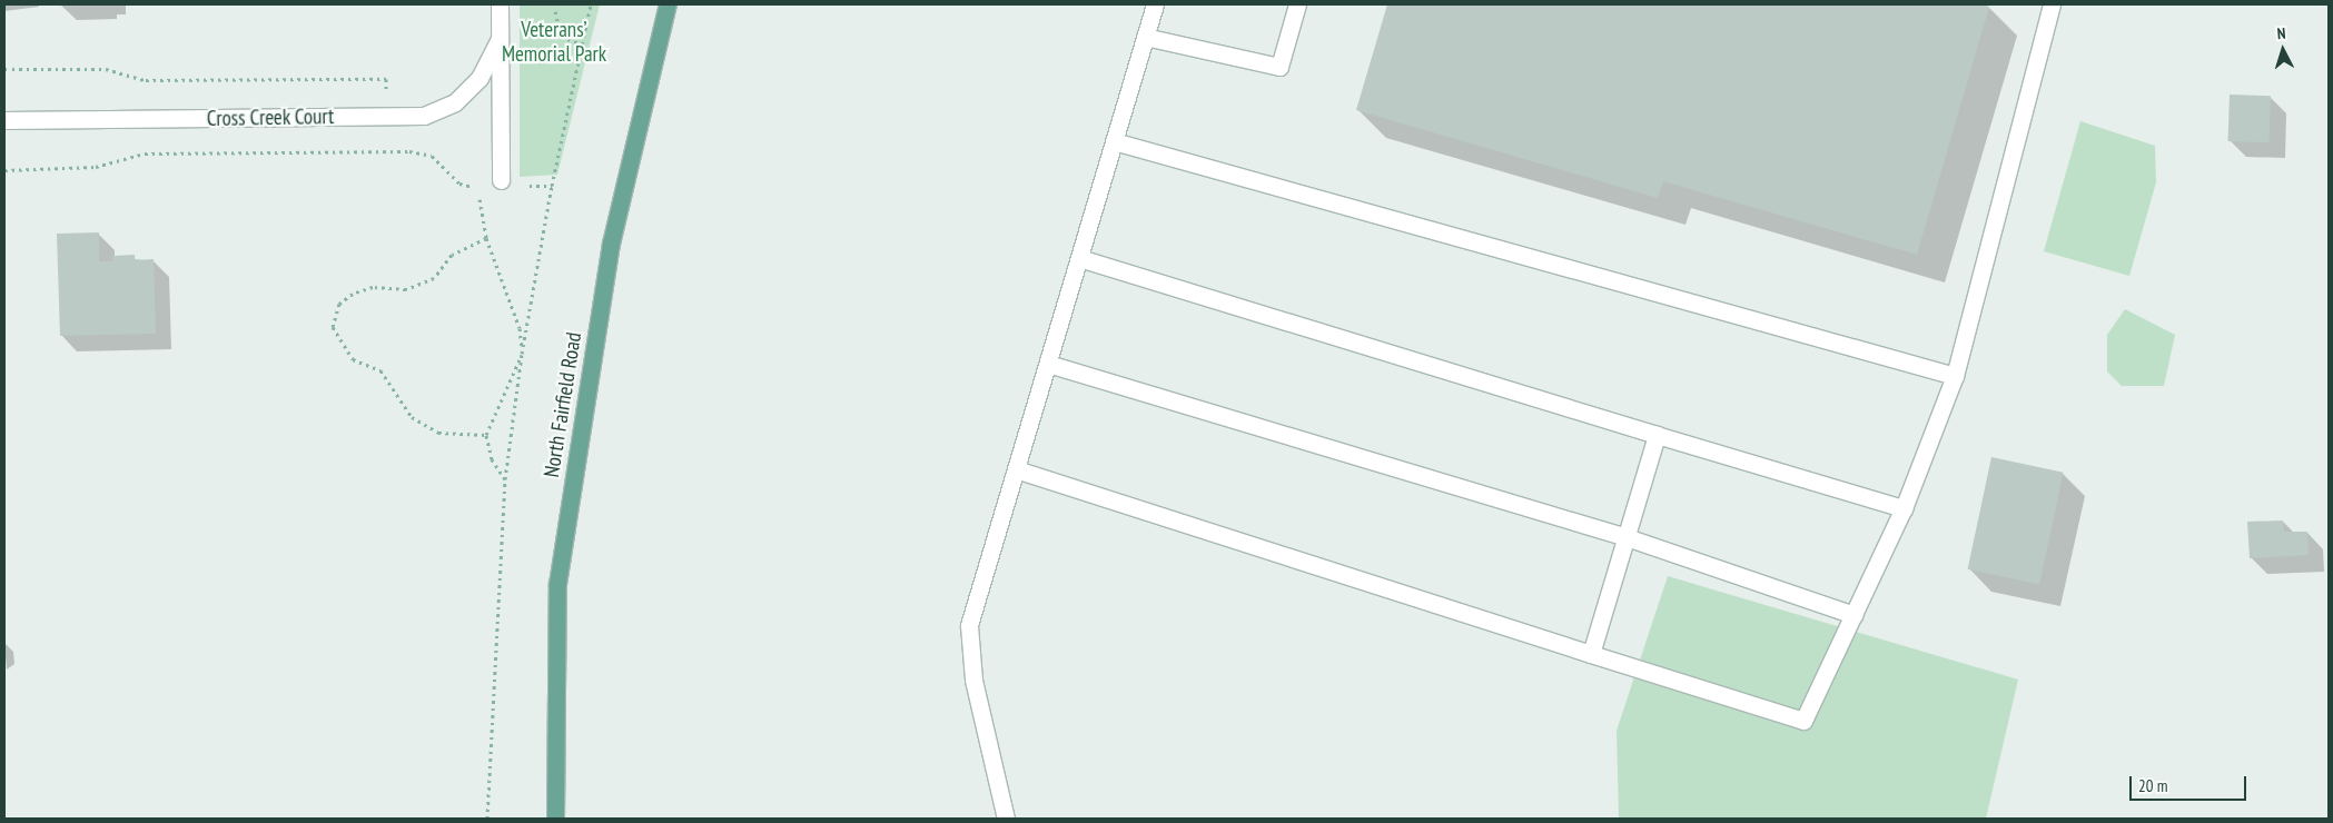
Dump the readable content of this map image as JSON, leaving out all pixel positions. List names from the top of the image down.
{
  "streets": {
    "main road": ["North Fairfield Road"],
    "street": ["Cross Creek Court"]
  },
  "parks": ["Veterans’ Memorial Park"],
  "scale_bar": "20 m",
  "north": "top"
}
